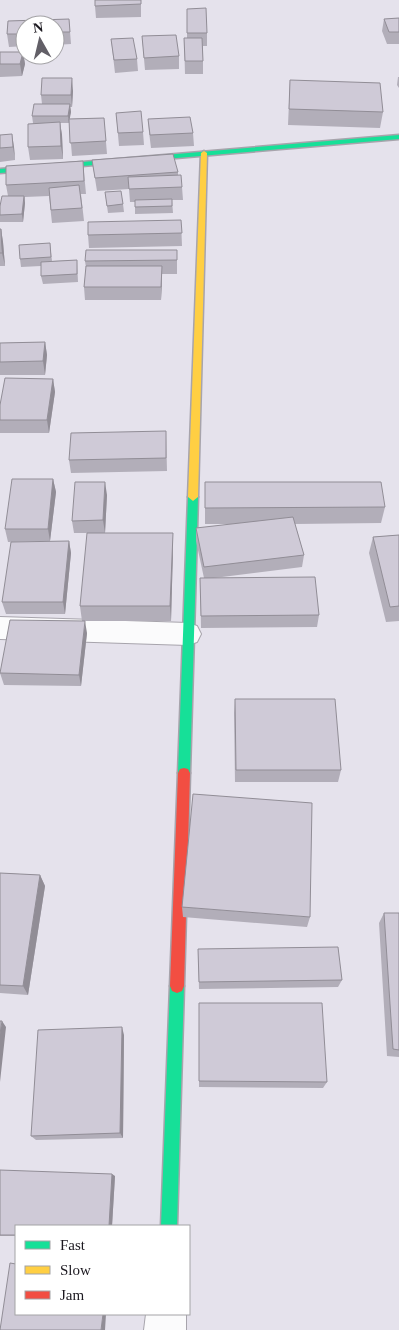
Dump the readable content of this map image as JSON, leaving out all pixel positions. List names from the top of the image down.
{
  "legend": ["Fast", "Slow", "Jam"],
  "north": "top"
}
